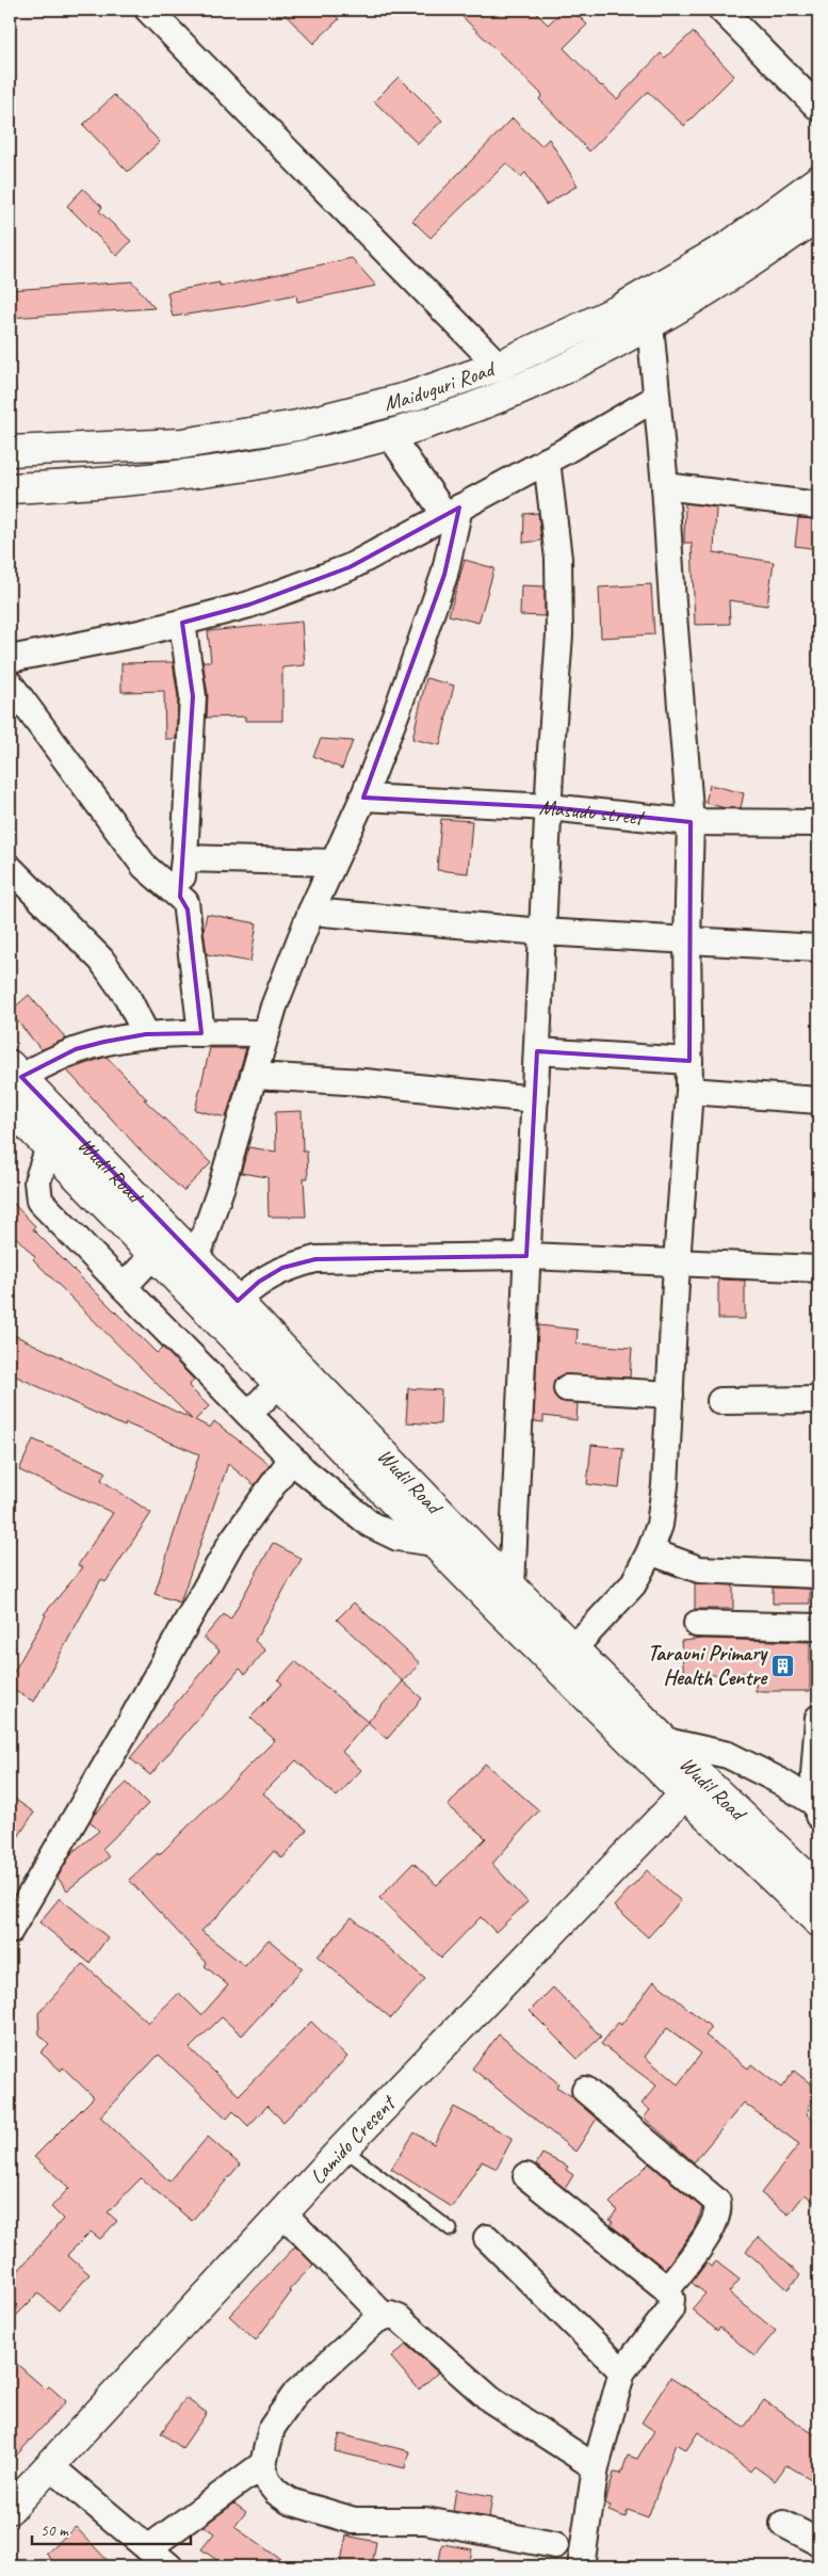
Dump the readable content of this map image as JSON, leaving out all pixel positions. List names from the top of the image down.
{
  "streets": {
    "main road": ["Maiduguri Road", "Wudil Road", "Lamido Cresent"],
    "street": ["Masudu street"]
  },
  "crossings": [
    ["Wudil Road", "Lamido Cresent"]
  ],
  "places": {
    "building": ["Tarauni Primary Health Centre"]
  },
  "scale_bar": "50 m"
}
